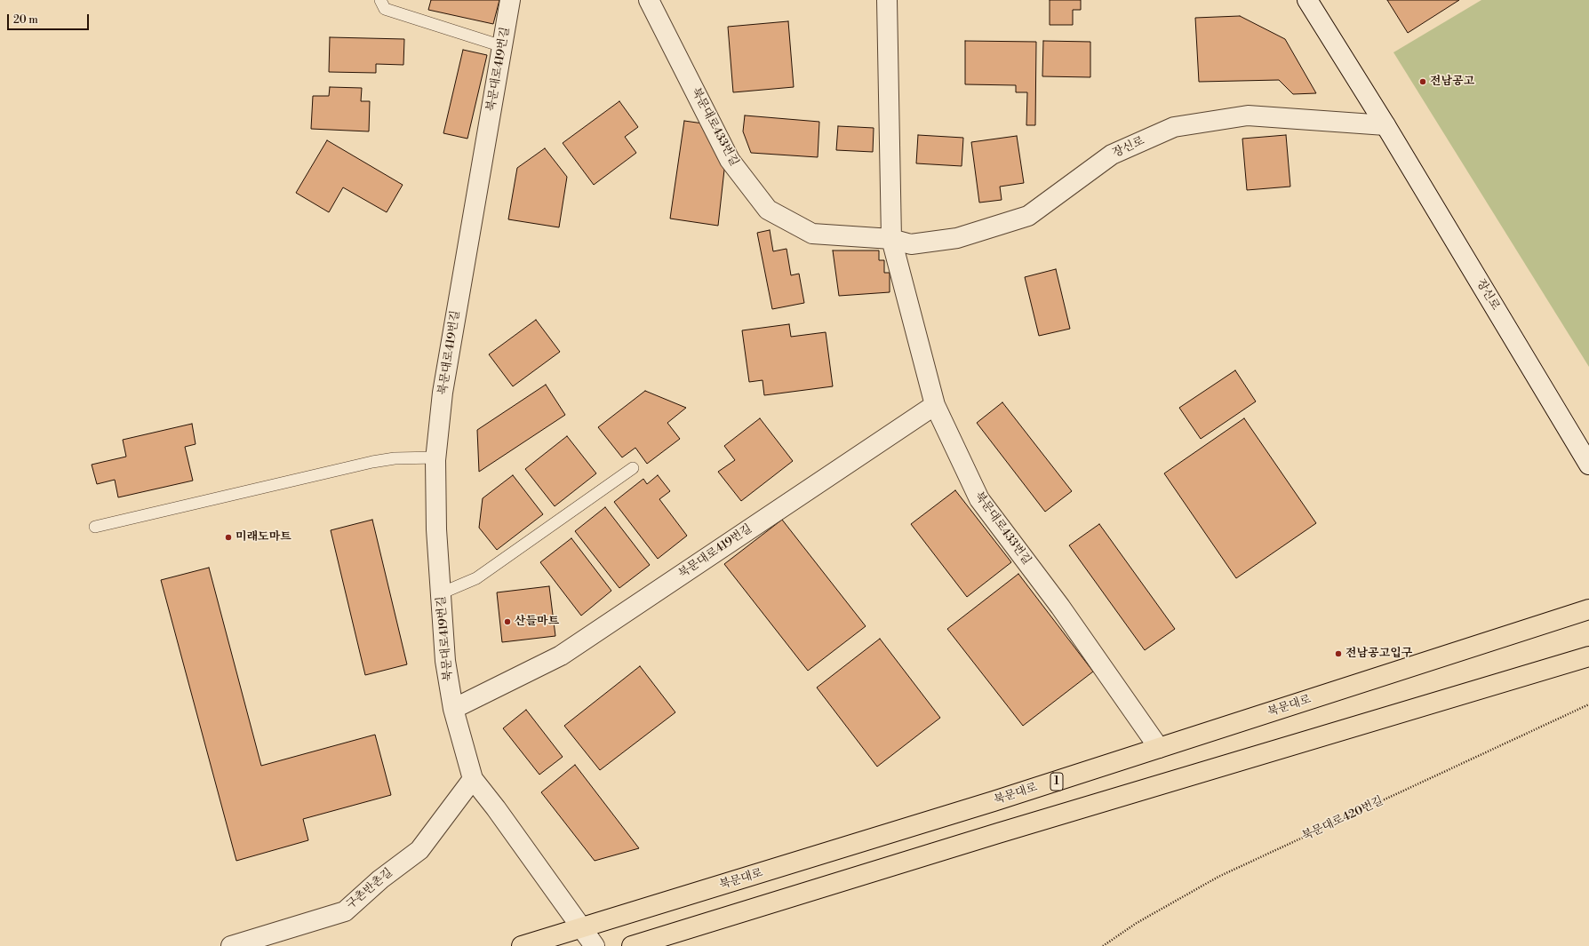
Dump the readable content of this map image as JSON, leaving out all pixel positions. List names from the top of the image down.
{
  "streets": {
    "main road": ["북문대로", "1"],
    "street": [
      "북문대로419번길",
      "북문대로433번길",
      "장신로",
      "구촌반촌길"
    ],
    "path": ["북문대로420번길"]
  },
  "crossings": [
    ["북문대로419번길", "북문대로433번길"],
    ["북문대로419번길", "북문대로"],
    ["북문대로419번길", "구촌반촌길"],
    ["북문대로433번길", "장신로"],
    ["북문대로433번길", "북문대로"]
  ],
  "places": [
    "전남공고",
    "미래도마트",
    "산들마트",
    "전남공고입구"
  ],
  "scale_bar": "20 m"
}
